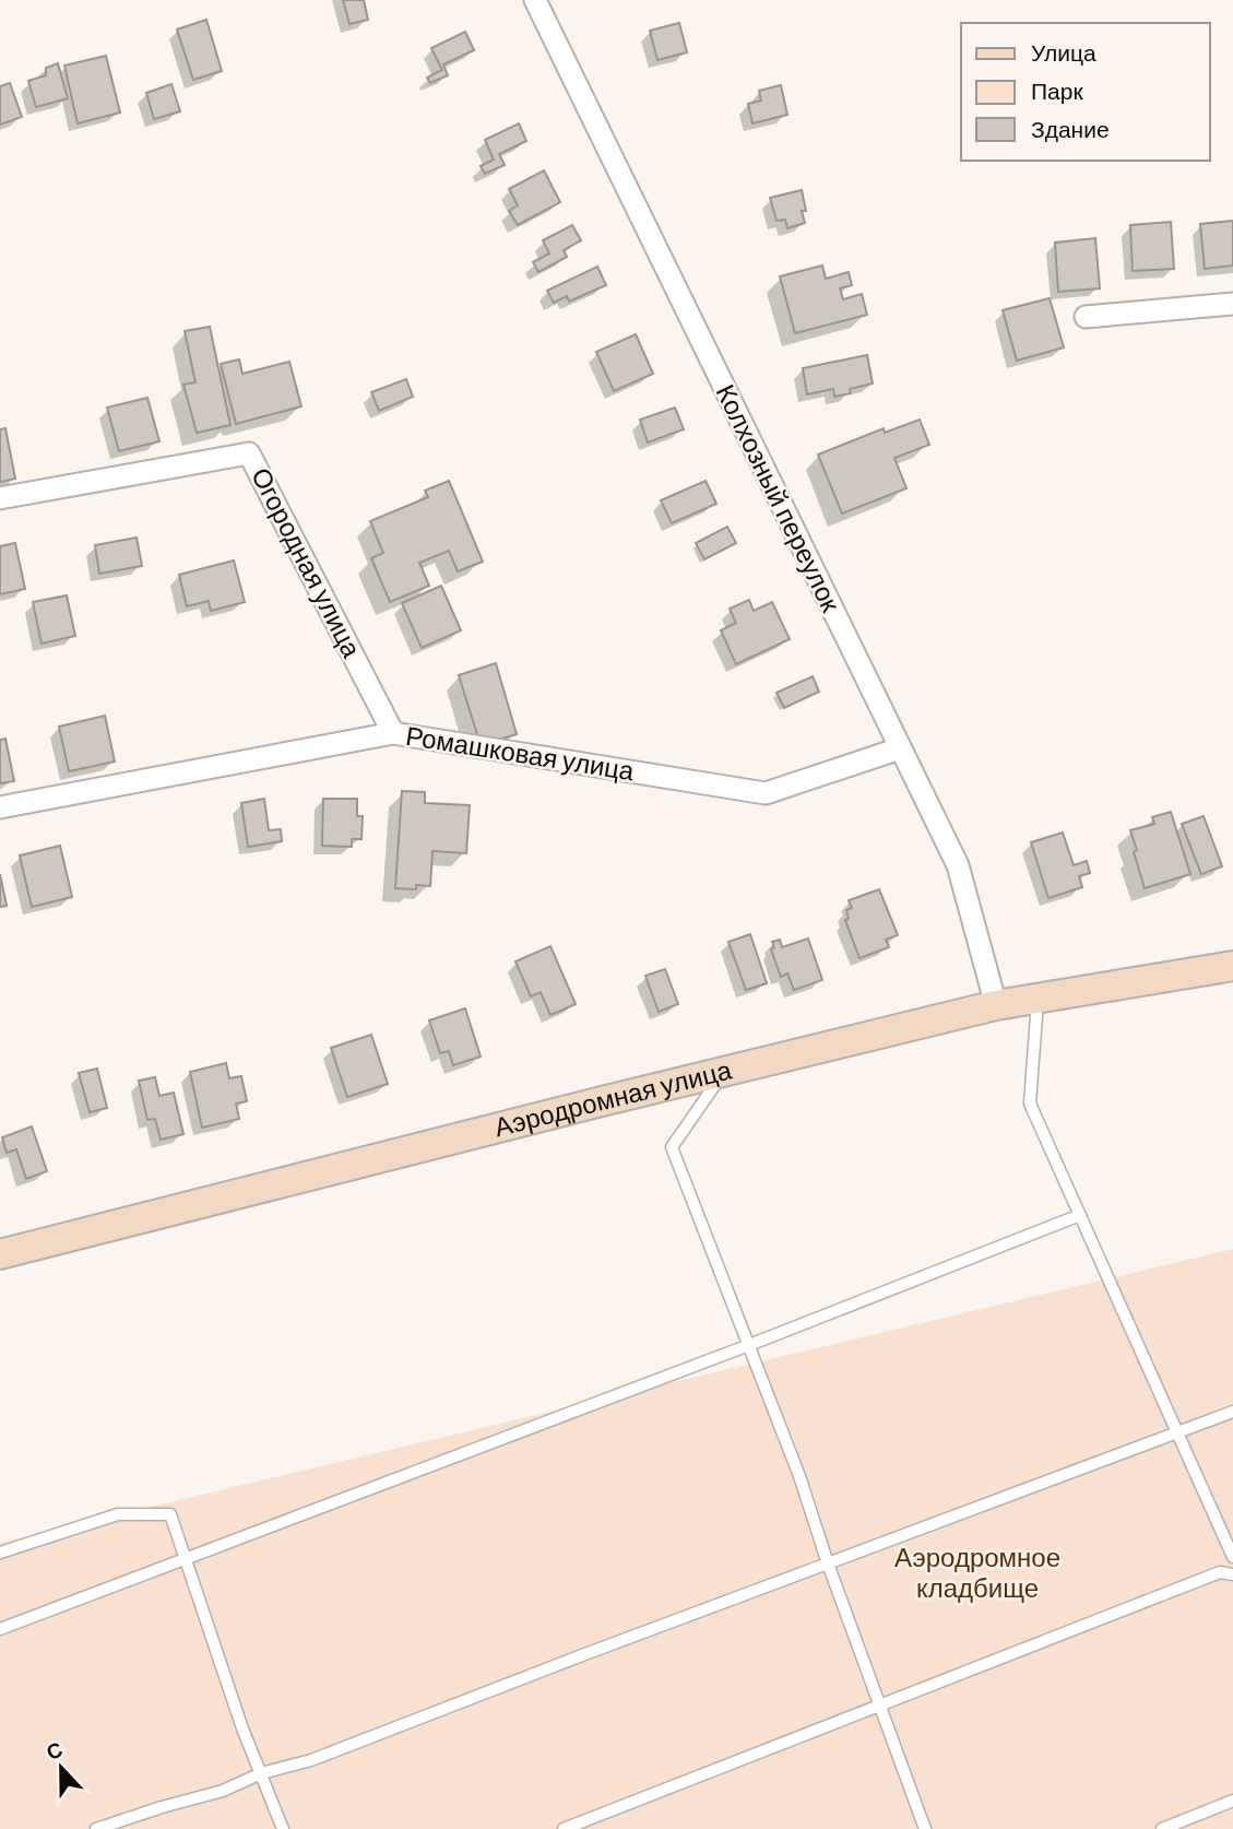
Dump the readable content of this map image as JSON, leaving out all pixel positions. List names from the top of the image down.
{
  "streets": {
    "street": [
      "Колхозный переулок",
      "Огородная улица",
      "Ромашковая улица",
      "Аэродромная улица"
    ]
  },
  "crossings": [
    ["Колхозный переулок", "Ромашковая улица"],
    ["Колхозный переулок", "Аэродромная улица"],
    ["Огородная улица", "Ромашковая улица"]
  ],
  "parks": ["Аэродромное кладбище"],
  "legend": ["Улица", "Парк", "Здание"],
  "north": "top"
}
